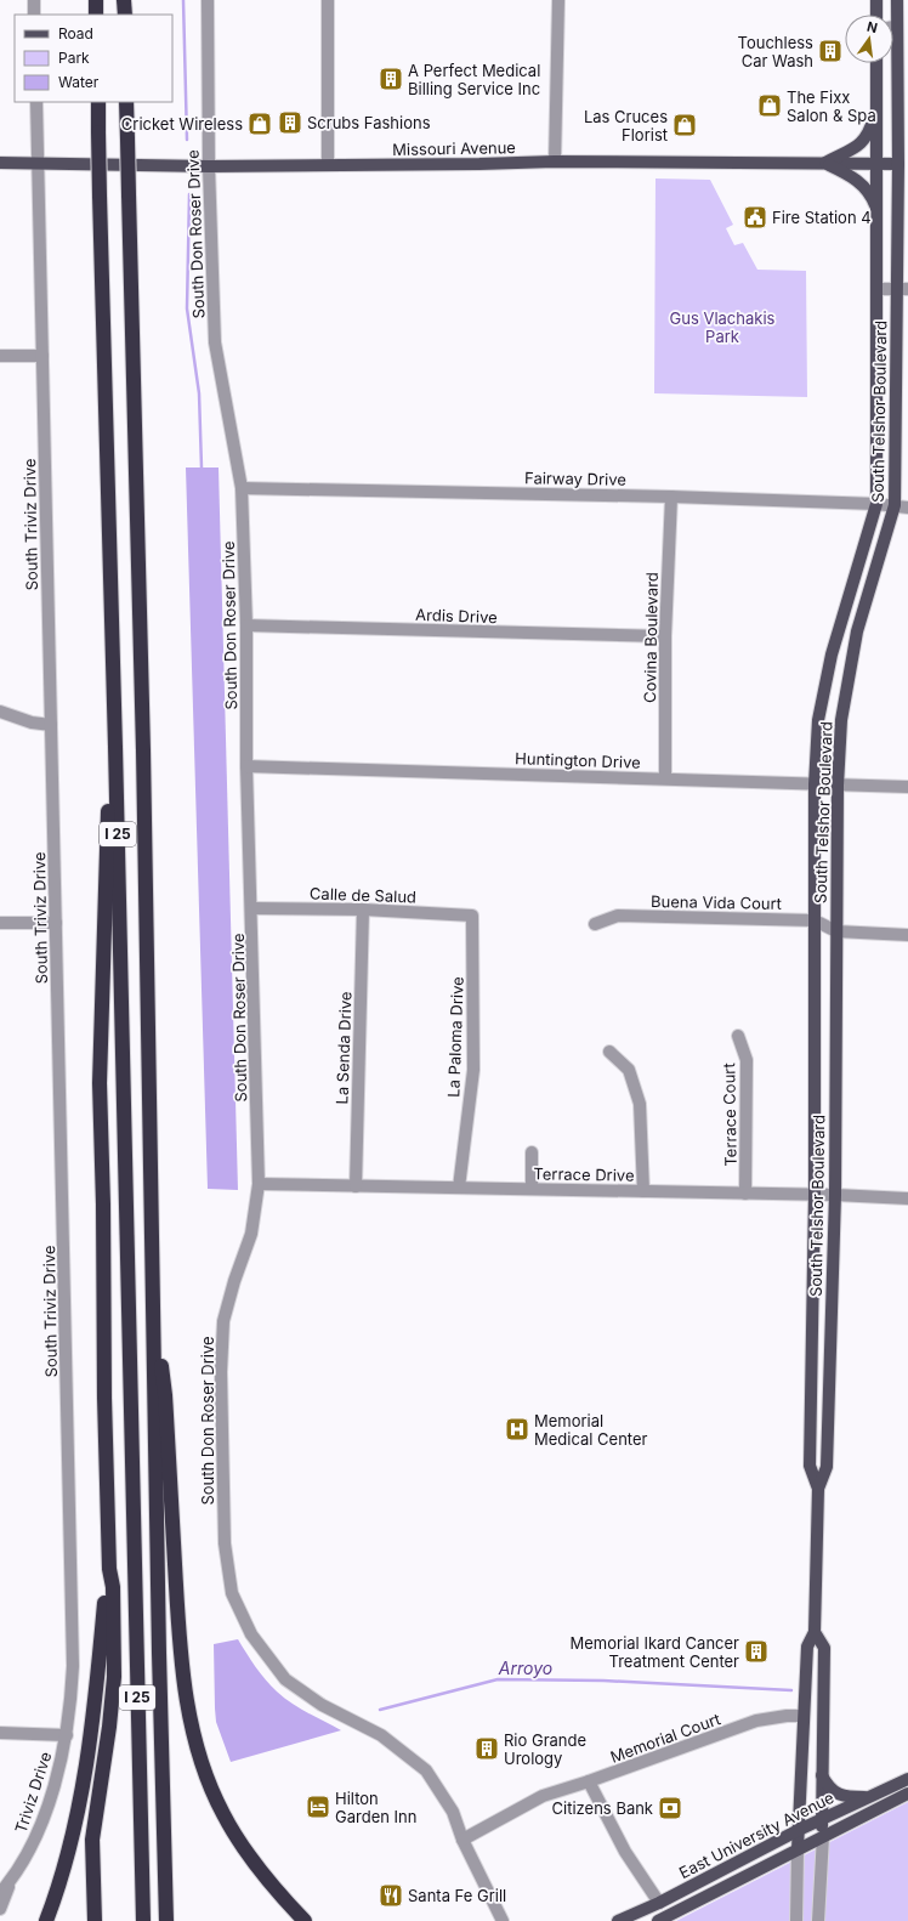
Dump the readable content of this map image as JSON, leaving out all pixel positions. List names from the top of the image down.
{
  "streets": {
    "highway": ["I 25"],
    "main road": ["Missouri Avenue", "South Telshor Boulevard", "East University Avenue"],
    "street": [
      "South Don Roser Drive",
      "Fairway Drive",
      "South Triviz Drive",
      "Ardis Drive",
      "Covina Boulevard",
      "Huntington Drive",
      "Calle de Salud",
      "Buena Vida Court",
      "La Paloma Drive",
      "La Senda Drive",
      "Terrace Court",
      "Terrace Drive",
      "Memorial Court",
      "Triviz Drive"
    ]
  },
  "crossings": [
    ["Missouri Avenue", "South Don Roser Drive"],
    ["Missouri Avenue", "South Telshor Boulevard"],
    ["Missouri Avenue", "South Triviz Drive"],
    ["South Don Roser Drive", "Fairway Drive"],
    ["South Don Roser Drive", "Ardis Drive"],
    ["South Don Roser Drive", "Huntington Drive"],
    ["South Don Roser Drive", "Calle de Salud"],
    ["South Don Roser Drive", "Terrace Drive"],
    ["South Don Roser Drive", "Memorial Court"],
    ["South Telshor Boulevard", "Fairway Drive"],
    ["South Telshor Boulevard", "Huntington Drive"],
    ["South Telshor Boulevard", "Buena Vida Court"],
    ["South Telshor Boulevard", "Terrace Drive"],
    ["South Telshor Boulevard", "Memorial Court"],
    ["South Telshor Boulevard", "East University Avenue"],
    ["Fairway Drive", "Covina Boulevard"],
    ["South Triviz Drive", "Triviz Drive"],
    ["Ardis Drive", "Covina Boulevard"],
    ["Covina Boulevard", "Huntington Drive"],
    ["Calle de Salud", "La Paloma Drive"],
    ["Calle de Salud", "La Senda Drive"],
    ["La Paloma Drive", "Terrace Drive"],
    ["La Senda Drive", "Terrace Drive"],
    ["Terrace Court", "Terrace Drive"]
  ],
  "water": ["Arroyo"],
  "parks": ["Gus Vlachakis Park"],
  "places": {
    "building": [
      "Touchless Car Wash",
      "A Perfect Medical Billing Service Inc",
      "Scrubs Fashions",
      "Memorial Ikard Cancer Treatment Center",
      "Rio Grande Urology"
    ],
    "shop": ["The Fixx Salon & Spa", "Cricket Wireless", "Las Cruces Florist"],
    "public building": ["Fire Station 4"],
    "hospital": ["Memorial Medical Center"],
    "hotel": ["Hilton Garden Inn"],
    "bank": ["Citizens Bank"],
    "restaurant": ["Santa Fe Grill"]
  },
  "legend": ["Road", "Park", "Water"],
  "north": "top"
}
